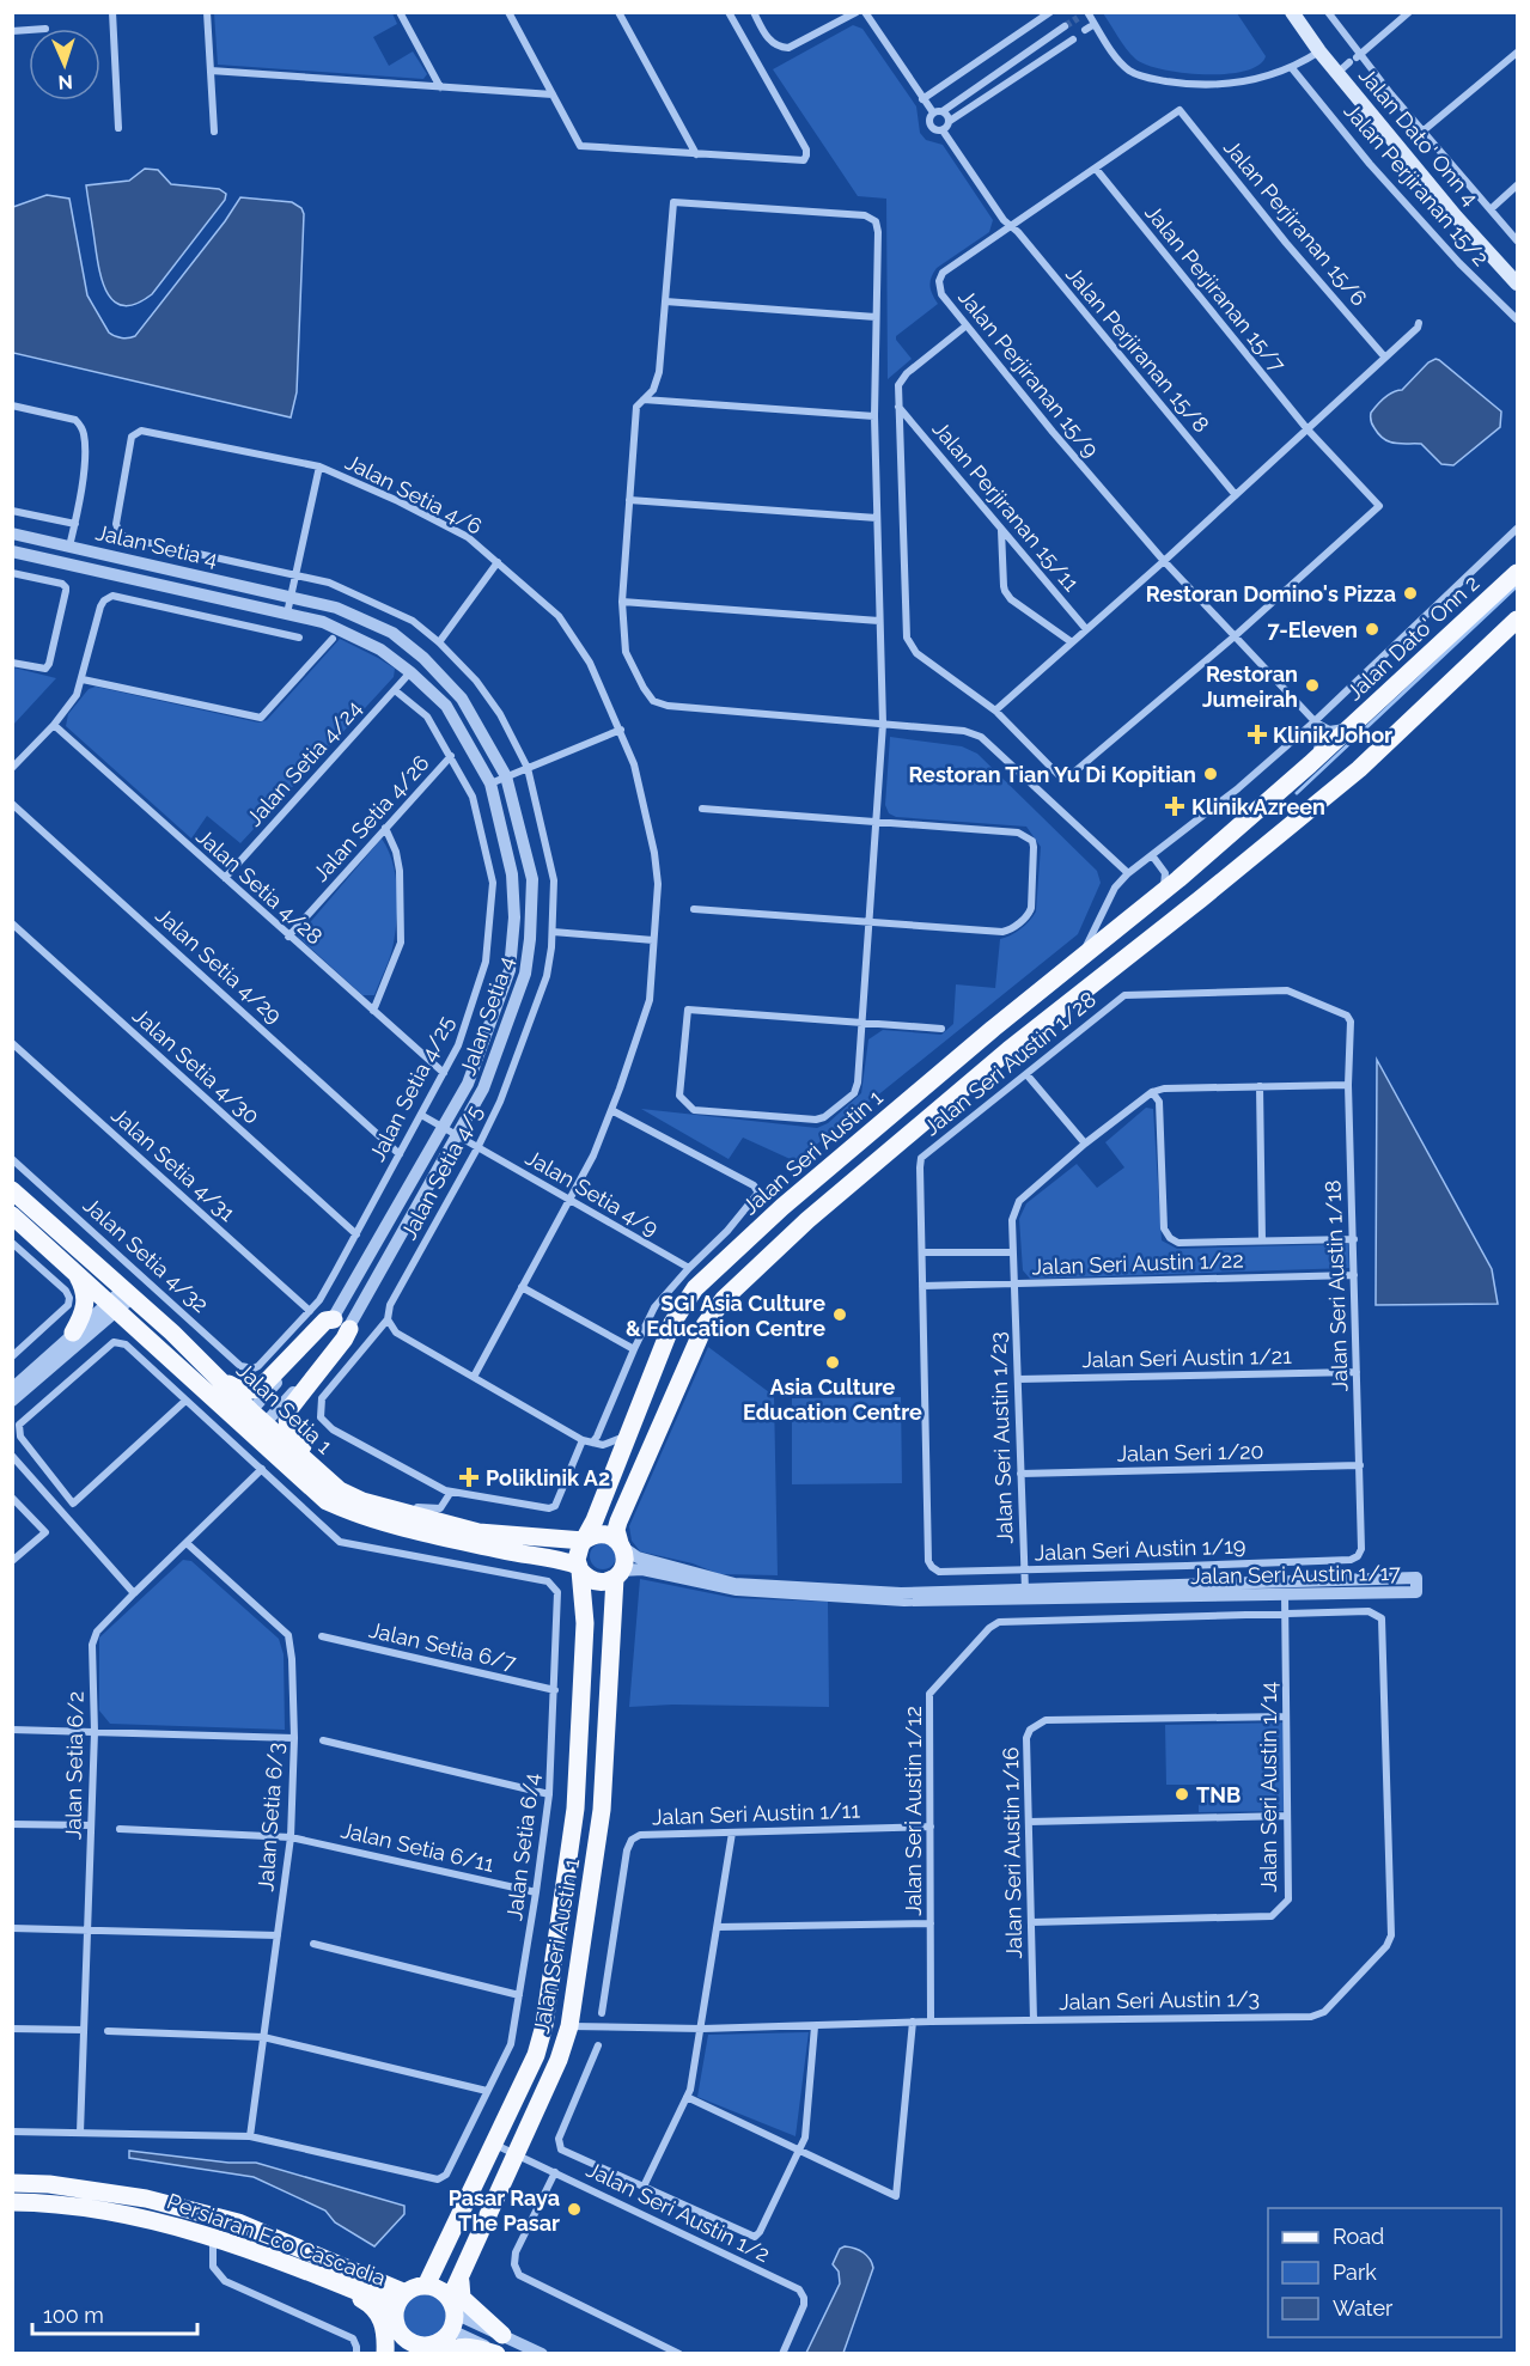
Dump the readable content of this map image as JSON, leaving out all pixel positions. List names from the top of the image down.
{
  "streets": {
    "main road": [
      "Jalan Dato' Onn 4",
      "Jalan Dato' Onn 2",
      "Jalan Seri Austin 1",
      "Jalan Setia 1",
      "Persiaran Eco Cascadia"
    ],
    "street": [
      "Jalan Perjiranan 15/2",
      "Jalan Perjiranan 15/6",
      "Jalan Perjiranan 15/7",
      "Jalan Perjiranan 15/8",
      "Jalan Perjiranan 15/9",
      "Jalan Setia 4/6",
      "Jalan Perjiranan 15/11",
      "Jalan Setia 4",
      "Jalan Setia 4/24",
      "Jalan Setia 4/26",
      "Jalan Setia 4/28",
      "Jalan Setia 4/29",
      "Jalan Seri Austin 1/28",
      "Jalan Setia 4/30",
      "Jalan Setia 4/25",
      "Jalan Setia 4/31",
      "Jalan Setia 4/5",
      "Jalan Setia 4/9",
      "Jalan Setia 4/32",
      "Jalan Seri Austin 1/22",
      "Jalan Seri Austin 1/18",
      "Jalan Seri Austin 1/21",
      "Jalan Seri Austin 1/23",
      "Jalan Seri 1/20",
      "Jalan Seri Austin 1/19",
      "Jalan Seri Austin 1/17",
      "Jalan Setia 6/7",
      "Jalan Setia 6/2",
      "Jalan Seri Austin 1/14",
      "Jalan Seri Austin 1/12",
      "Jalan Seri Austin 1/11",
      "Jalan Setia 6/3",
      "Jalan Setia 6/11",
      "Jalan Setia 6/4",
      "Jalan Seri Austin 1/16",
      "Jalan Seri Austin 1/3",
      "Jalan Seri Austin 1/2"
    ]
  },
  "crossings": [
    ["Jalan Perjiranan 15/6", "Jalan Perjiranan 15/9"],
    ["Jalan Perjiranan 15/7", "Jalan Perjiranan 15/9"],
    ["Jalan Perjiranan 15/8", "Jalan Perjiranan 15/9"],
    ["Jalan Setia 4/6", "Jalan Setia 4/5"],
    ["Jalan Setia 4/6", "Jalan Setia 4/9"],
    ["Jalan Setia 4", "Jalan Setia 4/24"],
    ["Jalan Setia 4", "Jalan Setia 4/9"],
    ["Jalan Setia 4", "Jalan Setia 1"],
    ["Jalan Dato' Onn 2", "Jalan Seri Austin 1"],
    ["Jalan Setia 4/24", "Jalan Setia 4/28"],
    ["Jalan Setia 4/24", "Jalan Setia 4/25"],
    ["Jalan Setia 4/26", "Jalan Setia 4/28"],
    ["Jalan Setia 4/26", "Jalan Setia 4/25"],
    ["Jalan Setia 4/28", "Jalan Setia 4/25"],
    ["Jalan Setia 4/29", "Jalan Setia 4/25"],
    ["Jalan Seri Austin 1/28", "Jalan Seri Austin 1/22"],
    ["Jalan Seri Austin 1/28", "Jalan Seri Austin 1/18"],
    ["Jalan Seri Austin 1/28", "Jalan Seri Austin 1/19"],
    ["Jalan Setia 4/30", "Jalan Setia 4/25"],
    ["Jalan Setia 4/25", "Jalan Setia 4/31"],
    ["Jalan Setia 4/25", "Jalan Setia 4/9"],
    ["Jalan Setia 4/25", "Jalan Setia 4/32"],
    ["Jalan Seri Austin 1", "Jalan Setia 1"],
    ["Jalan Seri Austin 1", "Jalan Seri Austin 1/17"],
    ["Jalan Seri Austin 1", "Jalan Seri Austin 1/3"],
    ["Jalan Seri Austin 1", "Jalan Seri Austin 1/2"],
    ["Jalan Seri Austin 1", "Persiaran Eco Cascadia"],
    ["Jalan Setia 4/5", "Jalan Setia 4/9"],
    ["Jalan Seri Austin 1/22", "Jalan Seri Austin 1/18"],
    ["Jalan Seri Austin 1/22", "Jalan Seri Austin 1/23"],
    ["Jalan Seri Austin 1/18", "Jalan Seri Austin 1/21"],
    ["Jalan Seri Austin 1/18", "Jalan Seri 1/20"],
    ["Jalan Seri Austin 1/18", "Jalan Seri Austin 1/19"],
    ["Jalan Seri Austin 1/21", "Jalan Seri Austin 1/23"],
    ["Jalan Setia 1", "Jalan Seri Austin 1/17"],
    ["Jalan Seri Austin 1/23", "Jalan Seri 1/20"],
    ["Jalan Seri Austin 1/23", "Jalan Seri Austin 1/19"],
    ["Jalan Seri Austin 1/23", "Jalan Seri Austin 1/17"],
    ["Jalan Seri Austin 1/17", "Jalan Seri Austin 1/14"],
    ["Jalan Setia 6/7", "Jalan Setia 6/4"],
    ["Jalan Setia 6/2", "Jalan Setia 6/3"],
    ["Jalan Setia 6/2", "Jalan Setia 6/4"],
    ["Jalan Seri Austin 1/14", "Jalan Seri Austin 1/12"],
    ["Jalan Seri Austin 1/14", "Jalan Seri Austin 1/16"],
    ["Jalan Seri Austin 1/12", "Jalan Seri Austin 1/11"],
    ["Jalan Seri Austin 1/12", "Jalan Seri Austin 1/3"],
    ["Jalan Setia 6/3", "Jalan Setia 6/11"],
    ["Jalan Setia 6/3", "Jalan Setia 6/4"],
    ["Jalan Setia 6/11", "Jalan Setia 6/4"],
    ["Jalan Seri Austin 1/16", "Jalan Seri Austin 1/3"]
  ],
  "places": {
    "other": [
      "Restoran Domino's Pizza",
      "7-Eleven",
      "Restoran Jumeirah",
      "Restoran Tian Yu Di Kopitian",
      "SGI Asia Culture & Education Centre",
      "Asia Culture Education Centre",
      "TNB",
      "Pasar Raya The Pasar"
    ],
    "health": ["Klinik Johor", "Klinik Azreen", "Poliklinik A2"]
  },
  "legend": ["Road", "Park", "Water"],
  "scale_bar": "100 m",
  "north": "bottom"
}
